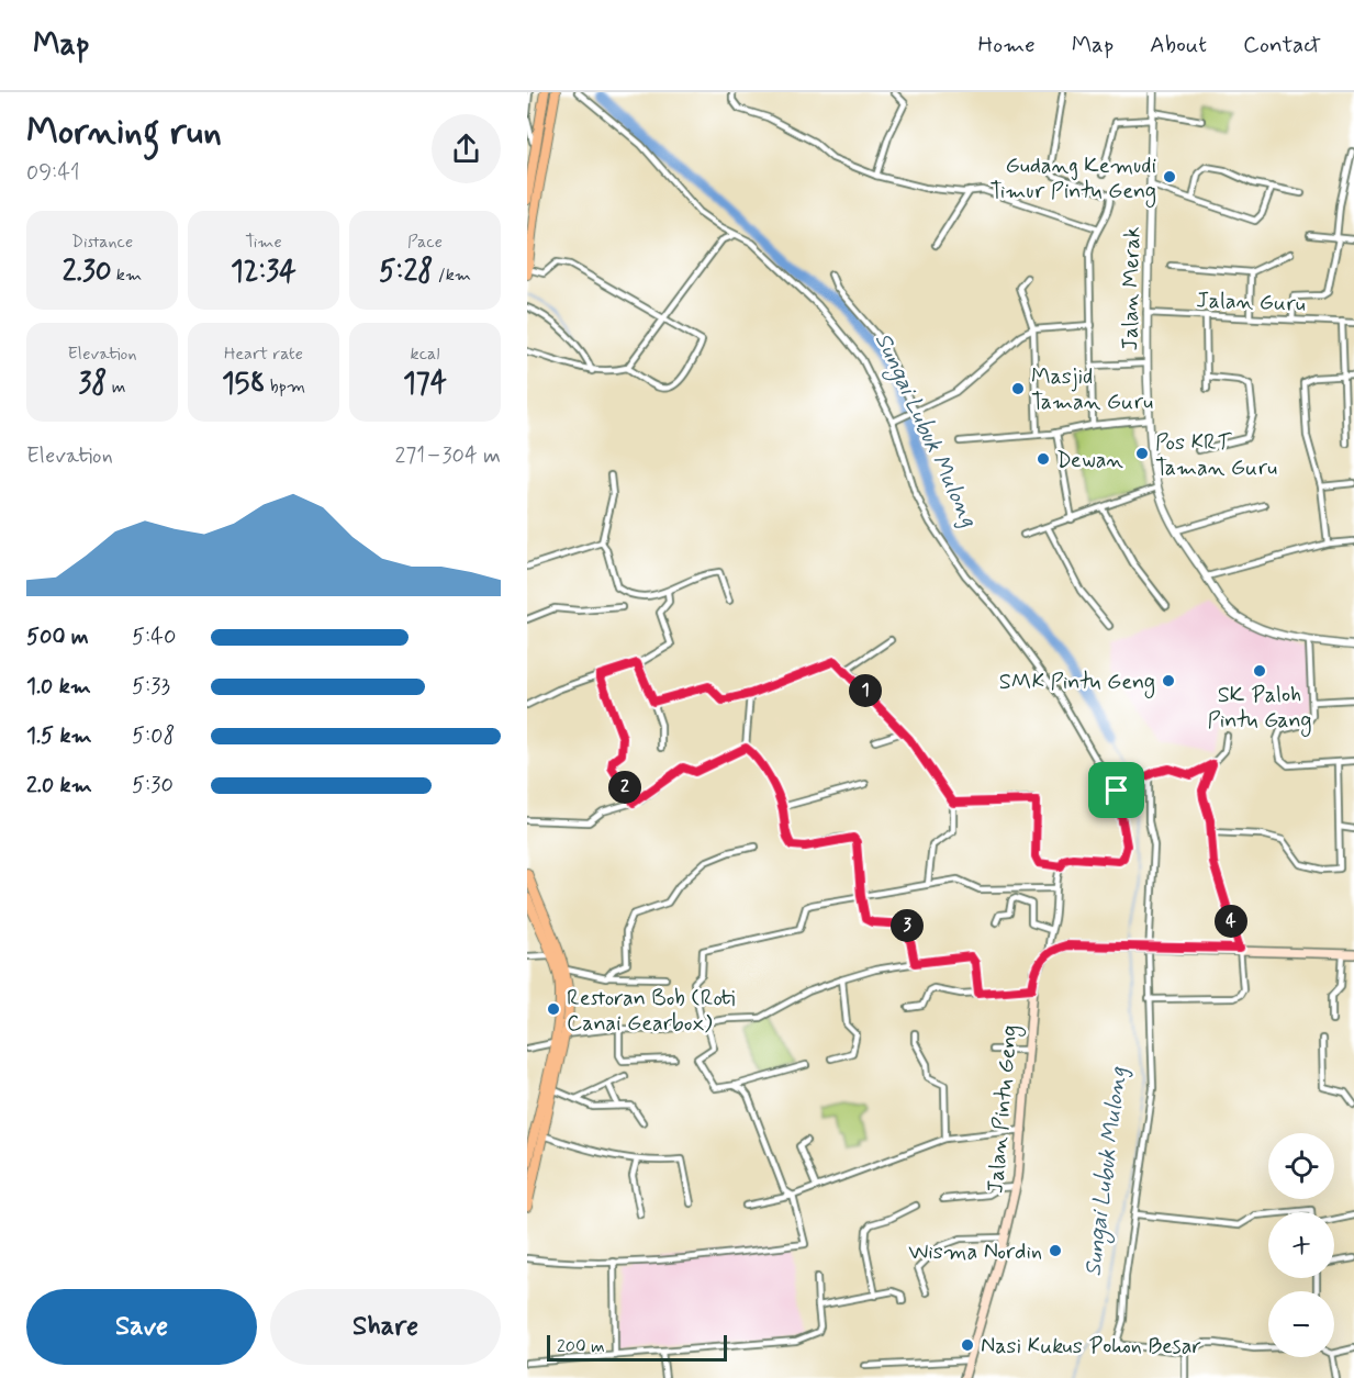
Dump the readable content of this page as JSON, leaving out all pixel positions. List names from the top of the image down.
{
  "streets": {
    "main road": ["Jalan Pintu Geng"],
    "street": ["Jalan Merak", "Jalan Guru"]
  },
  "crossings": [
    ["Jalan Merak", "Jalan Guru"]
  ],
  "water": ["Sungai Lubuk Mulong"],
  "places": [
    "Gudang Kemudi Timur Pintu Geng",
    "Masjid Taman Guru",
    "Pos KRT Taman Guru",
    "Dewan",
    "SK Paloh Pintu Gang",
    "SMK Pintu Geng",
    "Restoran Bob (Roti Canai Gearbox)",
    "Wisma Nordin",
    "Nasi Kukus Pohon Besar"
  ],
  "scale_bar": "200 m",
  "page": {
    "header": "Map",
    "nav": [
      "Home",
      "Map",
      "About",
      "Contact"
    ],
    "heading": ["Morning run", "09:41"],
    "stats": [
      ["Distance", "2.30 km"],
      ["Time", "12:34"],
      ["Pace", "5:28 /km"],
      ["Elevation", "38 m"],
      ["Heart rate", "158 bpm"],
      ["kcal", "174"]
    ],
    "chart": ["Elevation", "271–304 m"],
    "list": [
      {
        "name": "500 m",
        "note": "5:40"
      },
      {
        "name": "1.0 km",
        "note": "5:33"
      },
      {
        "name": "1.5 km",
        "note": "5:08"
      },
      {
        "name": "2.0 km",
        "note": "5:30"
      }
    ],
    "pins": [
      "1",
      "2",
      "4",
      "3"
    ],
    "map_buttons": ["+", "−"],
    "buttons": ["Save", "Share"],
    "scale": "200 m"
  }
}
